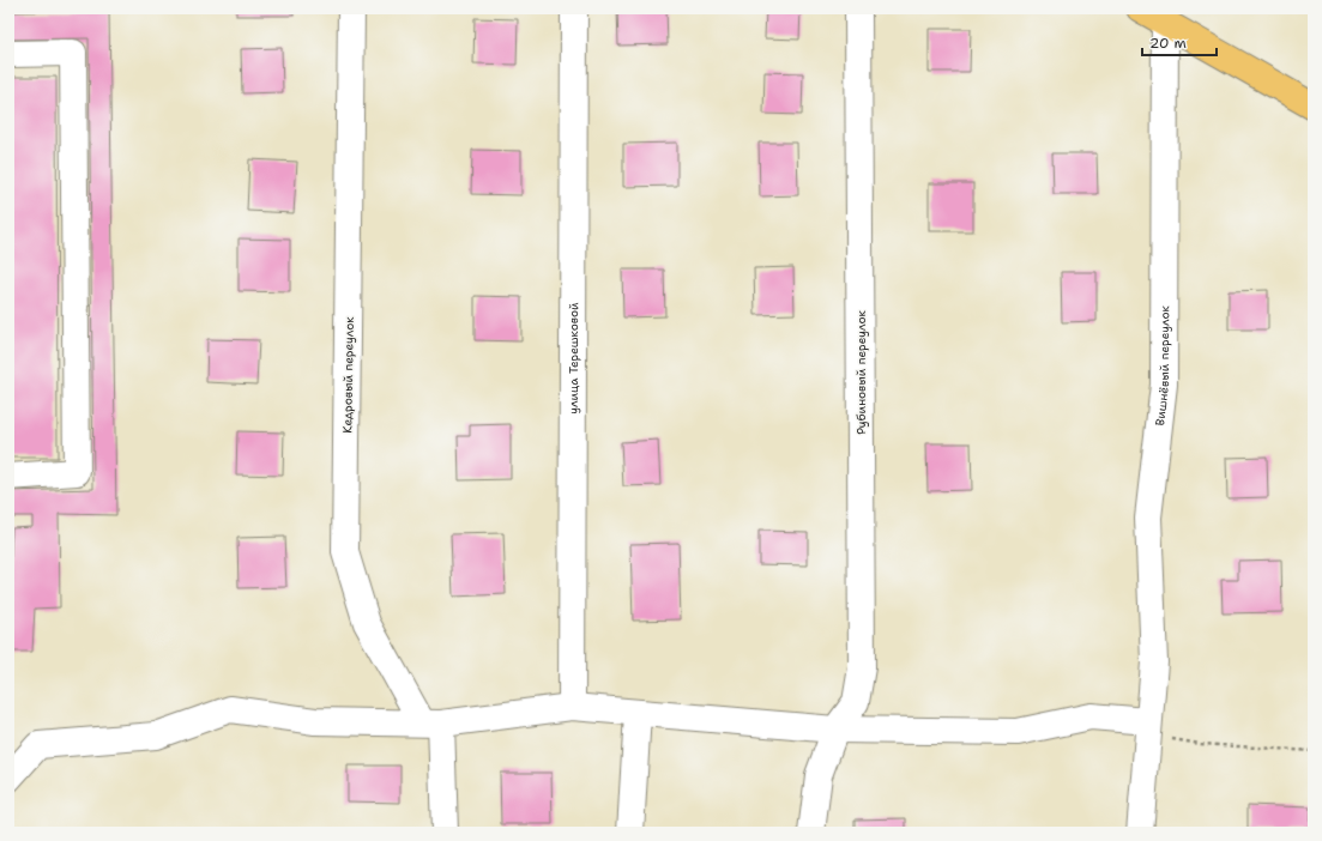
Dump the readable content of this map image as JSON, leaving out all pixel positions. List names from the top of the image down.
{
  "streets": {
    "street": [
      "улица Терешковой",
      "Вишнёвый переулок",
      "Рубиновый переулок",
      "Кедровый переулок"
    ]
  },
  "scale_bar": "20 m"
}
